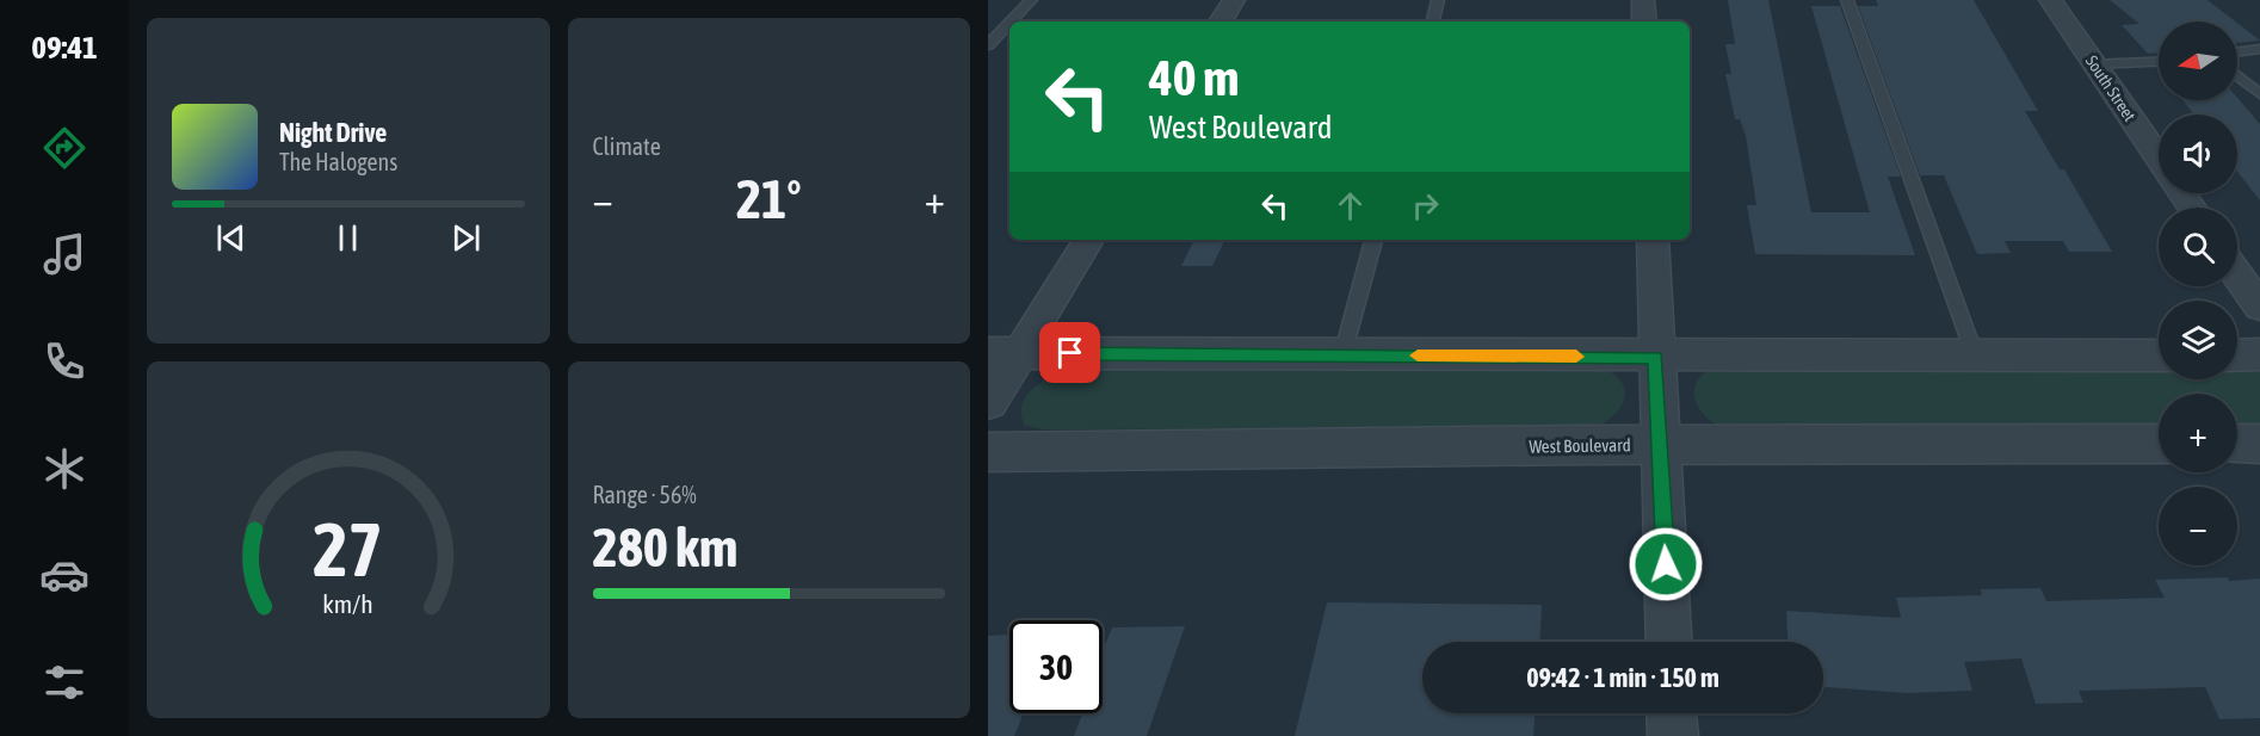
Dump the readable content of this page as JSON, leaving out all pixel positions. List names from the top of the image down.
{
  "streets": {
    "street": ["South Street", "West Boulevard"]
  },
  "north": "left",
  "page": {
    "tabs": "09:41",
    "tile": [
      "Climate",
      ["Range · 56%", "280 km"]
    ],
    "map_buttons": ["+", "−"],
    "turn": ["40 m", "West Boulevard"],
    "song": ["Night Drive", "The Halogens"],
    "heat": ["−", "21°", "+"],
    "limit": "30",
    "trip": "09:42 · 1 min · 150 m",
    "gauge": ["27", "km/h"]
  }
}
